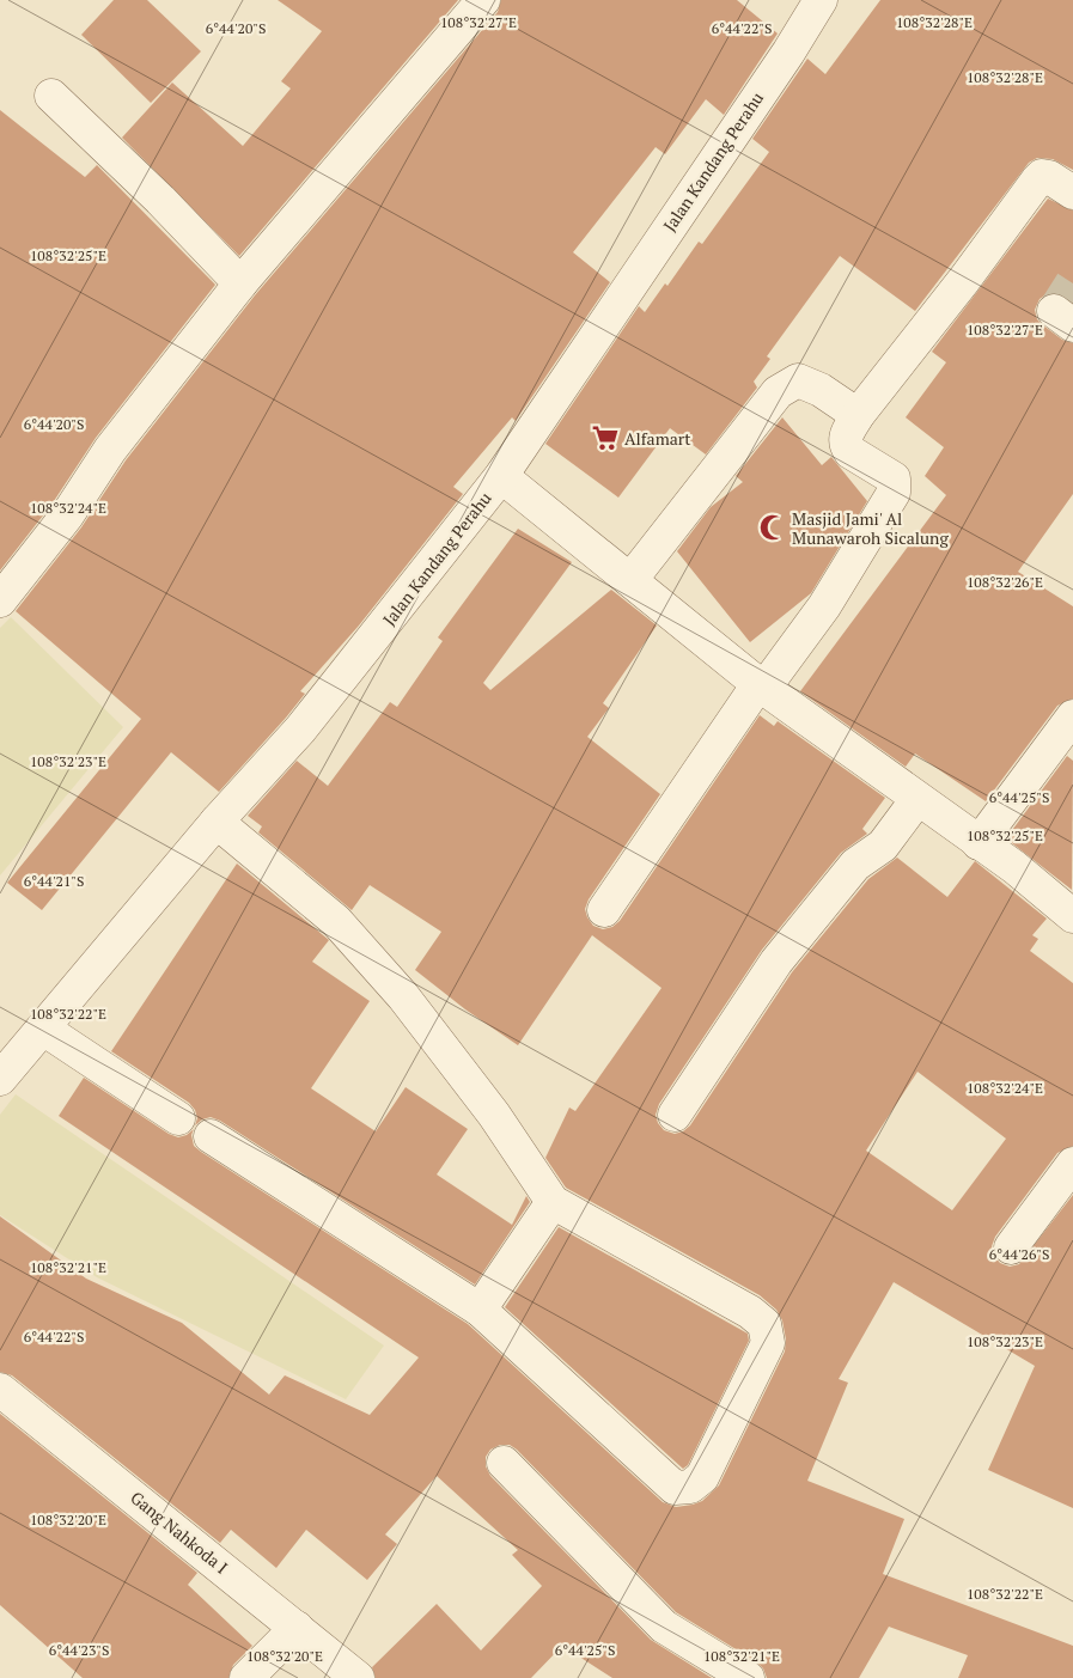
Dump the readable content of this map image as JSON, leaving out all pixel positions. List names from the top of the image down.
{
  "streets": {
    "street": ["Jalan Kandang Perahu", "Gang Nahkoda I"]
  },
  "places": {
    "supermarket": ["Alfamart"],
    "mosque": ["Masjid Jami' Al Munawaroh Sicalung"]
  },
  "coordinates": [
    "108°32'28\"E",
    "108°32'27\"E",
    "6°44'22\"S",
    "6°44'20\"S",
    "108°32'25\"E",
    "108°32'24\"E",
    "108°32'26\"E",
    "108°32'23\"E",
    "6°44'25\"S",
    "6°44'21\"S",
    "108°32'22\"E",
    "6°44'26\"S",
    "108°32'21\"E",
    "108°32'20\"E",
    "6°44'23\"S"
  ]
}
